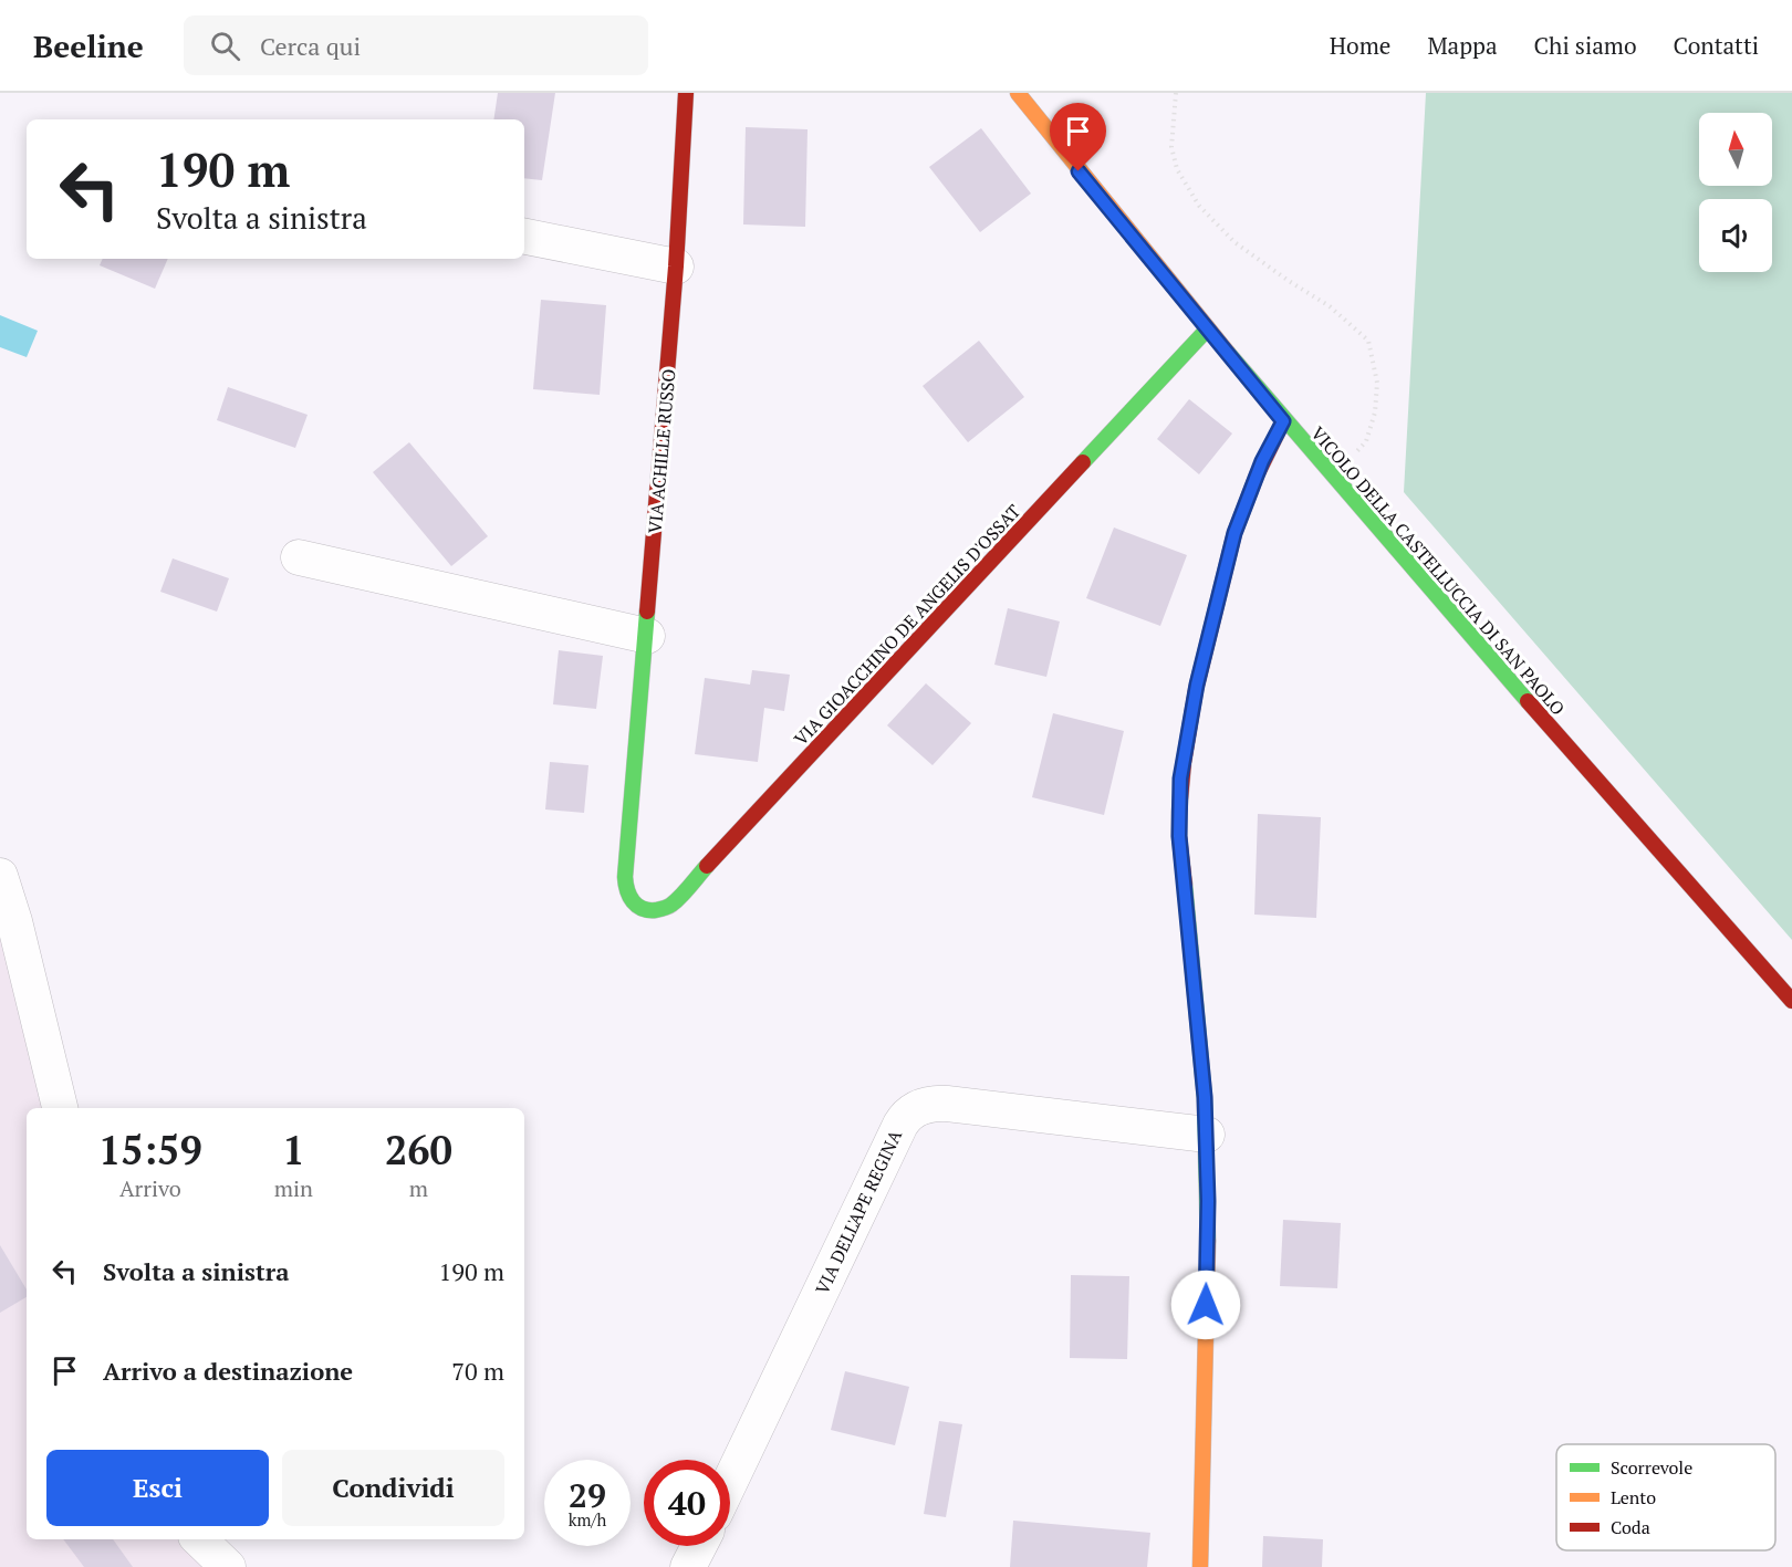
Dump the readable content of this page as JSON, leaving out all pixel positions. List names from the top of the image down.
{
  "streets": {
    "street": [
      "VIA ACHILLE RUSSO",
      "VICOLO DELLA CASTELLUCCIA DI SAN PAOLO",
      "VIA GIOACCHINO DE ANGELIS D'OSSAT",
      "VIA DELL'APE REGINA"
    ]
  },
  "crossings": [
    ["VIA ACHILLE RUSSO", "VIA GIOACCHINO DE ANGELIS D'OSSAT"],
    ["VICOLO DELLA CASTELLUCCIA DI SAN PAOLO", "VIA GIOACCHINO DE ANGELIS D'OSSAT"]
  ],
  "legend": ["Scorrevole", "Lento", "Coda"],
  "north": "top",
  "page": {
    "header": "Beeline",
    "search": "Cerca qui",
    "nav": [
      "Home",
      "Mappa",
      "Chi siamo",
      "Contatti"
    ],
    "turn": ["190 m", "Svolta a sinistra"],
    "eta": [
      "15:59",
      "Arrivo",
      "1",
      "min",
      "260",
      "m"
    ],
    "list": [
      {
        "name": "Svolta a sinistra",
        "value": "190 m"
      },
      {
        "name": "Arrivo a destinazione",
        "value": "70 m"
      }
    ],
    "buttons": ["Esci", "Condividi"],
    "speed": "29 km/h",
    "limit": "40"
  }
}
